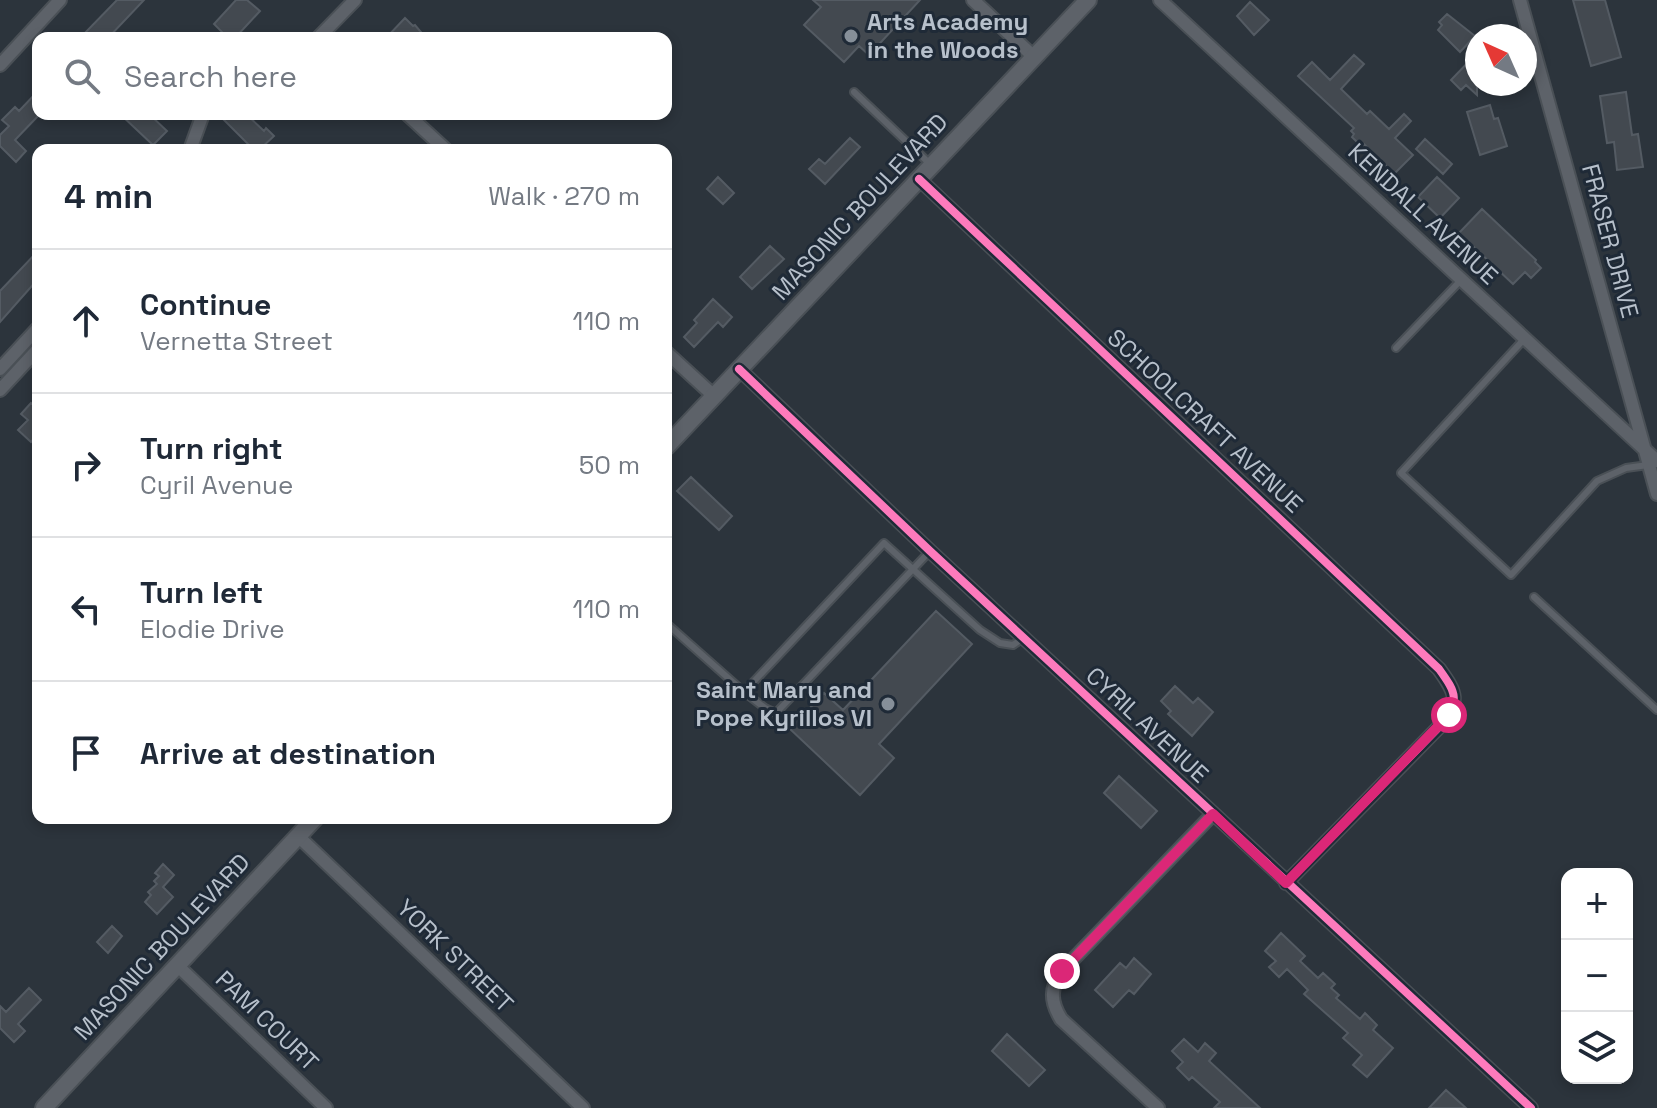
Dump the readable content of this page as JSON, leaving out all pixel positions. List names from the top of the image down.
{
  "streets": {
    "street": [
      "MASONIC BOULEVARD",
      "KENDALL AVENUE",
      "FRASER DRIVE",
      "SCHOOLCRAFT AVENUE",
      "CYRIL AVENUE",
      "YORK STREET",
      "PAM COURT"
    ]
  },
  "crossings": [
    ["MASONIC BOULEVARD", "SCHOOLCRAFT AVENUE"],
    ["MASONIC BOULEVARD", "CYRIL AVENUE"],
    ["MASONIC BOULEVARD", "YORK STREET"],
    ["MASONIC BOULEVARD", "PAM COURT"],
    ["KENDALL AVENUE", "FRASER DRIVE"],
    ["SCHOOLCRAFT AVENUE", "CYRIL AVENUE"]
  ],
  "places": ["Arts Academy in the Woods", "Saint Mary and Pope Kyrillos VI"],
  "north": "top left",
  "page": {
    "search": "Search here",
    "heading": ["4 min", "Walk · 270 m"],
    "list": [
      ["Continue", "Vernetta Street", "110 m"],
      ["Turn right", "Cyril Avenue", "50 m"],
      ["Turn left", "Elodie Drive", "110 m"],
      "Arrive at destination"
    ],
    "map_buttons": ["+", "−"]
  }
}
